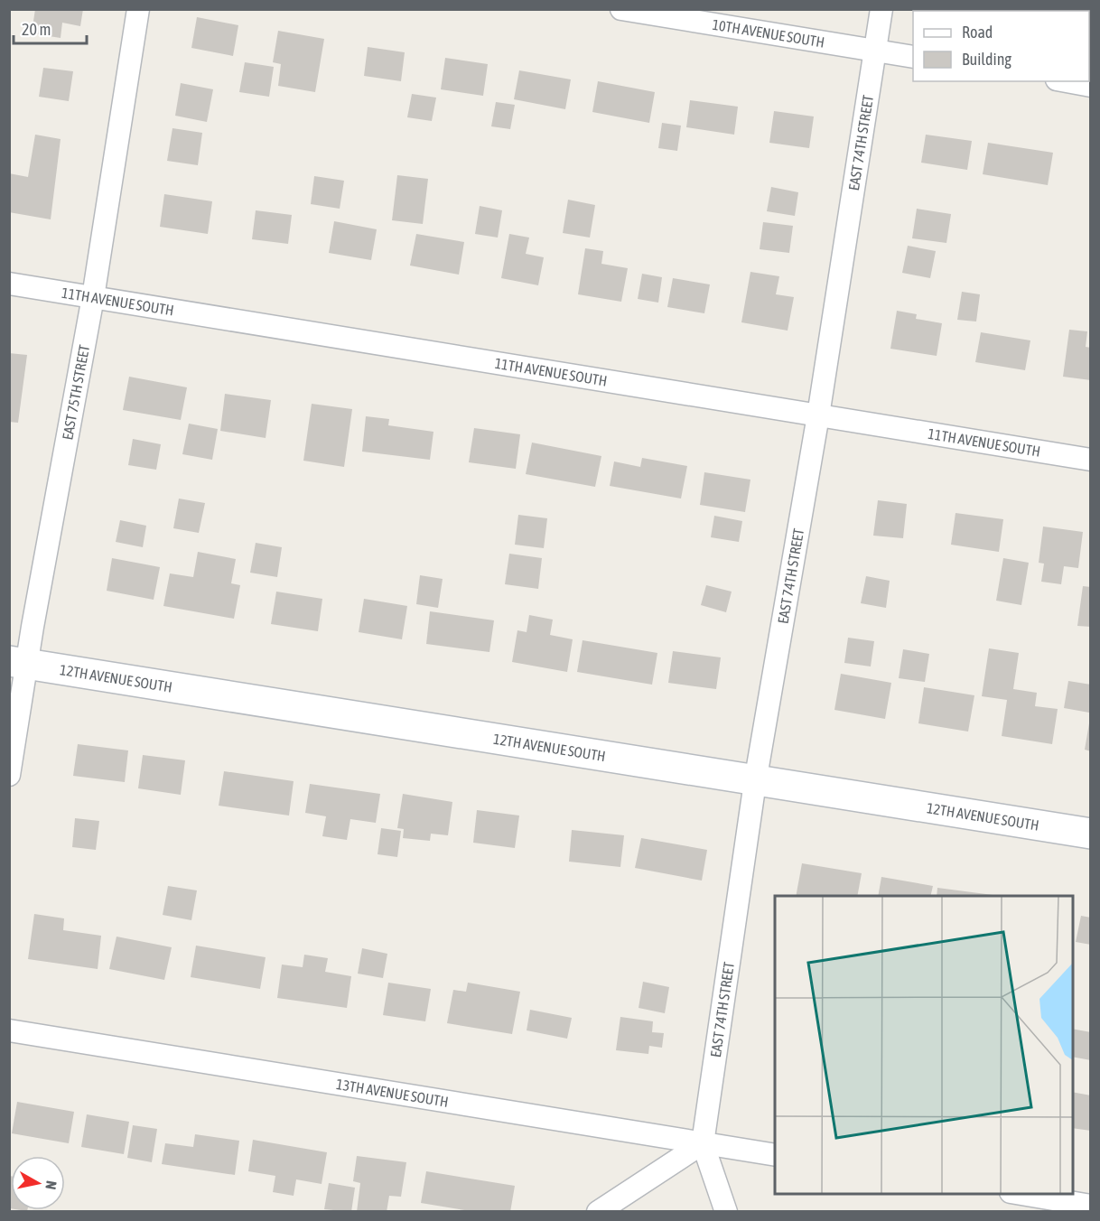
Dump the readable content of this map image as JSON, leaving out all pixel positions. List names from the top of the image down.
{
  "streets": {
    "street": [
      "10TH AVENUE SOUTH",
      "EAST 74TH STREET",
      "11TH AVENUE SOUTH",
      "EAST 75TH STREET",
      "12TH AVENUE SOUTH",
      "13TH AVENUE SOUTH"
    ]
  },
  "crossings": [
    ["10TH AVENUE SOUTH", "EAST 74TH STREET"],
    ["EAST 74TH STREET", "11TH AVENUE SOUTH"],
    ["EAST 74TH STREET", "12TH AVENUE SOUTH"],
    ["EAST 74TH STREET", "13TH AVENUE SOUTH"],
    ["11TH AVENUE SOUTH", "EAST 75TH STREET"],
    ["EAST 75TH STREET", "12TH AVENUE SOUTH"]
  ],
  "legend": ["Road", "Building"],
  "scale_bar": "20 m",
  "north": "right"
}
